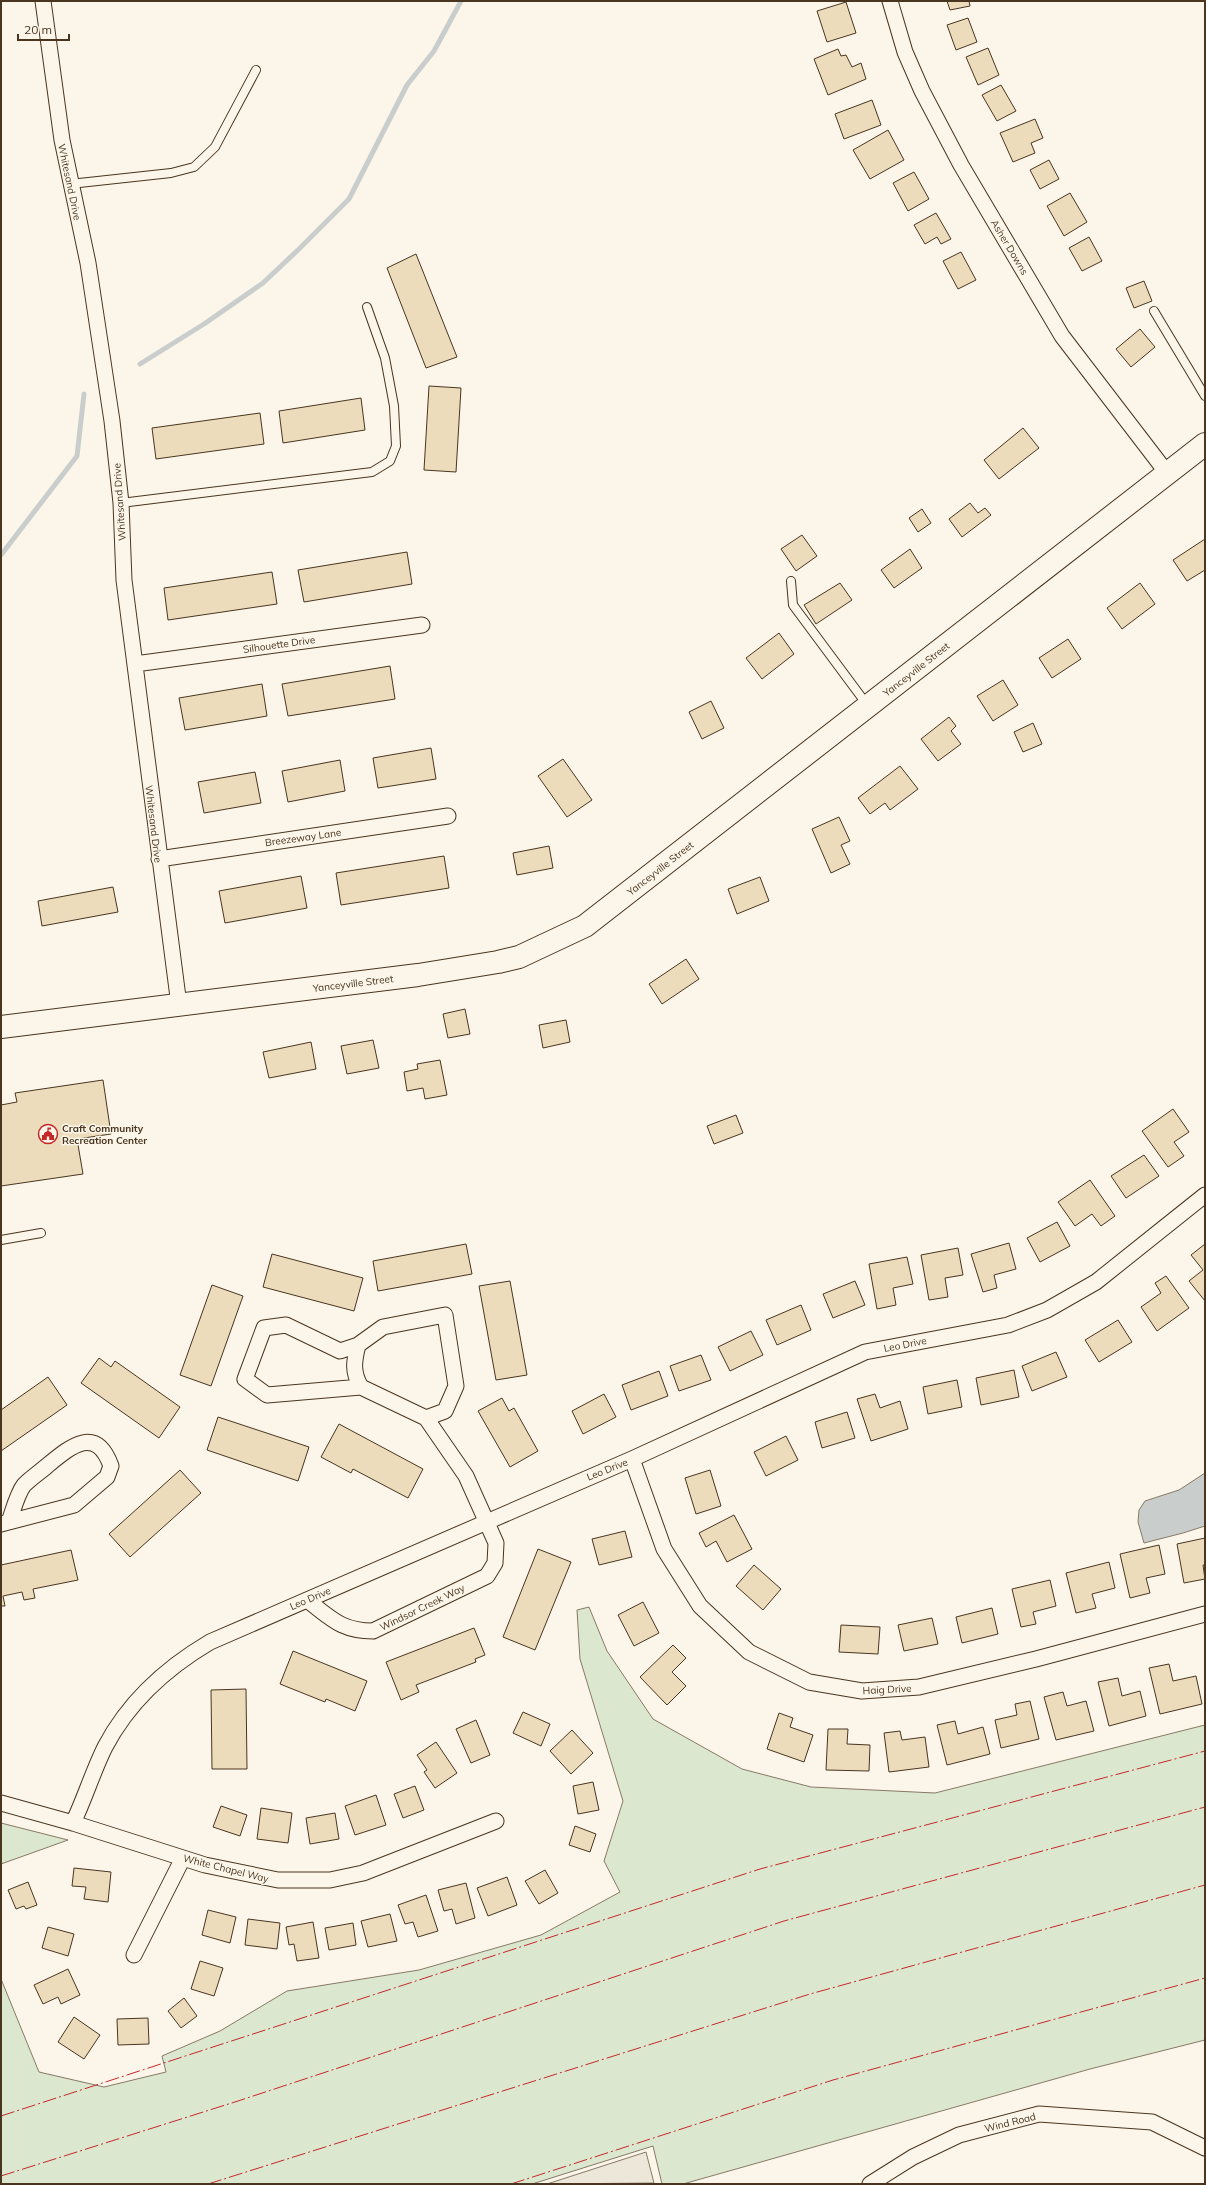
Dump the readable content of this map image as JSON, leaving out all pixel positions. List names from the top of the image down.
{
  "streets": {
    "main road": ["Yanceyville Street"],
    "street": [
      "Whitesand Drive",
      "Asher Downs",
      "Silhouette Drive",
      "Breezeway Lane",
      "Leo Drive",
      "Windsor Creek Way",
      "Haig Drive",
      "White Chapel Way",
      "Wind Road"
    ]
  },
  "crossings": [
    ["Whitesand Drive", "Silhouette Drive"],
    ["Whitesand Drive", "Yanceyville Street"],
    ["Whitesand Drive", "Breezeway Lane"],
    ["Asher Downs", "Yanceyville Street"],
    ["Leo Drive", "Windsor Creek Way"],
    ["Leo Drive", "Haig Drive"],
    ["Leo Drive", "White Chapel Way"]
  ],
  "places": {
    "public building": ["Craft Community Recreation Center"]
  },
  "scale_bar": "20 m"
}
